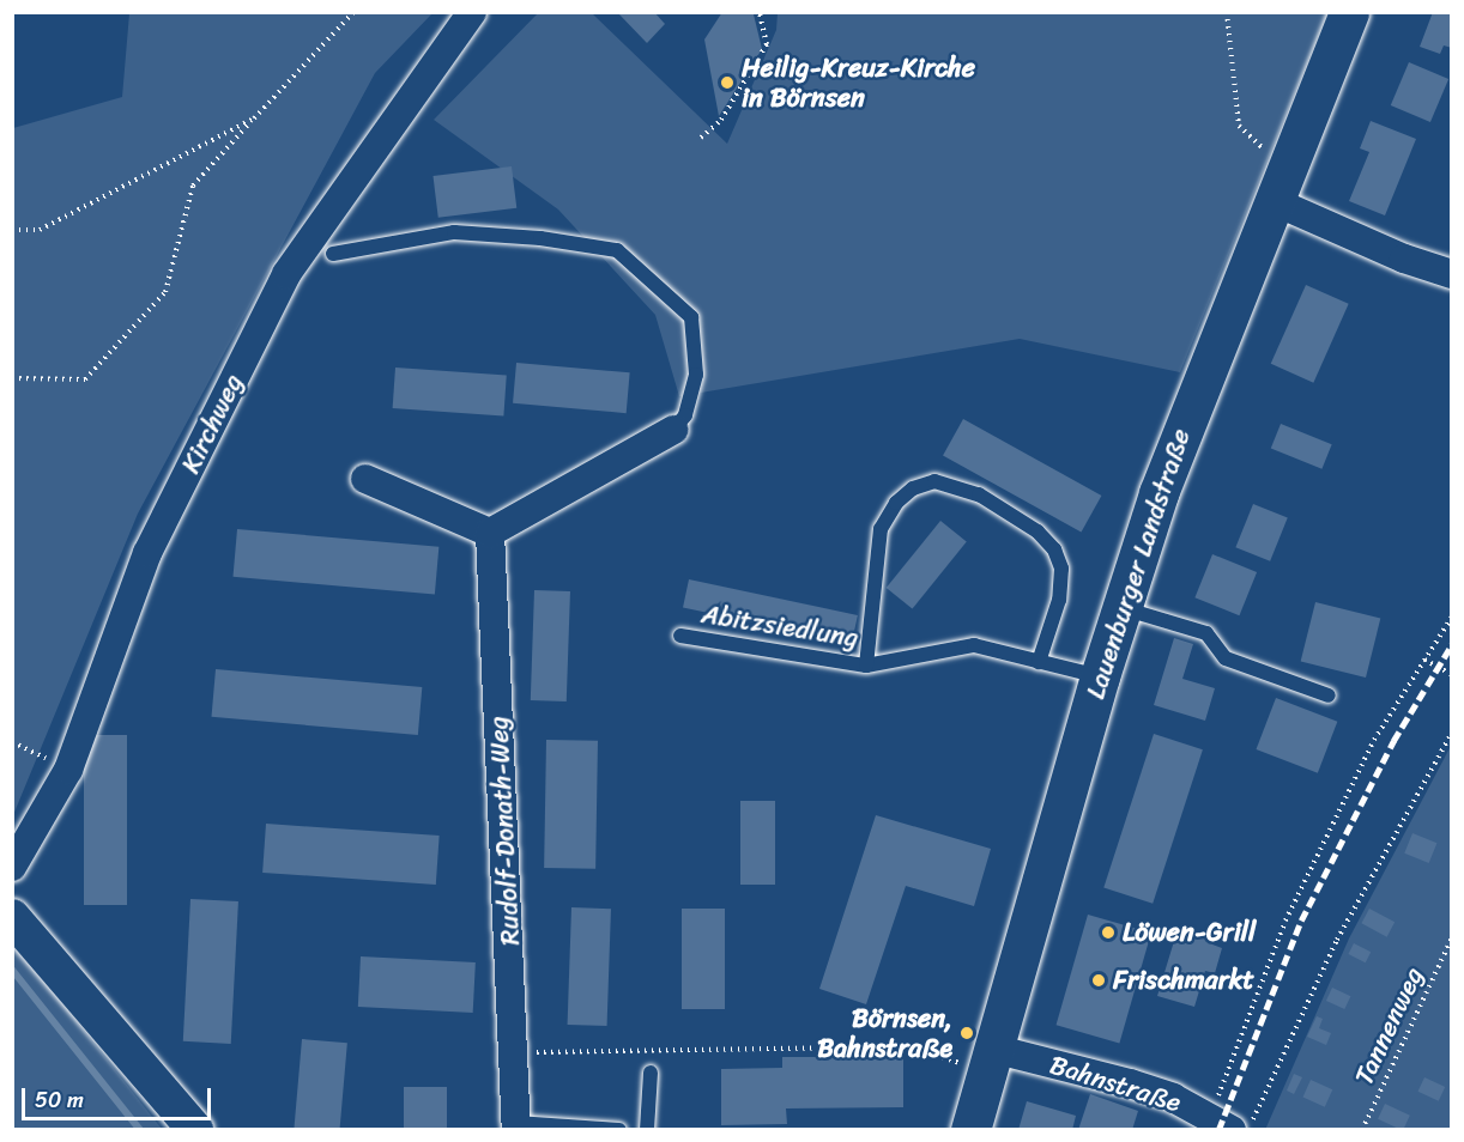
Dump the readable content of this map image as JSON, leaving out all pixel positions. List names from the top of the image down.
{
  "streets": {
    "main road": ["Lauenburger Landstraße"],
    "street": ["Kirchweg", "Rudolf-Donath-Weg", "Bahnstraße"],
    "lane": ["Abitzsiedlung"],
    "path": ["Tannenweg"]
  },
  "crossings": [
    ["Lauenburger Landstraße", "Abitzsiedlung"],
    ["Lauenburger Landstraße", "Bahnstraße"]
  ],
  "places": [
    "Heilig-Kreuz-Kirche in Börnsen",
    "Löwen-Grill",
    "Frischmarkt",
    "Börnsen, Bahnstraße"
  ],
  "scale_bar": "50 m"
}
